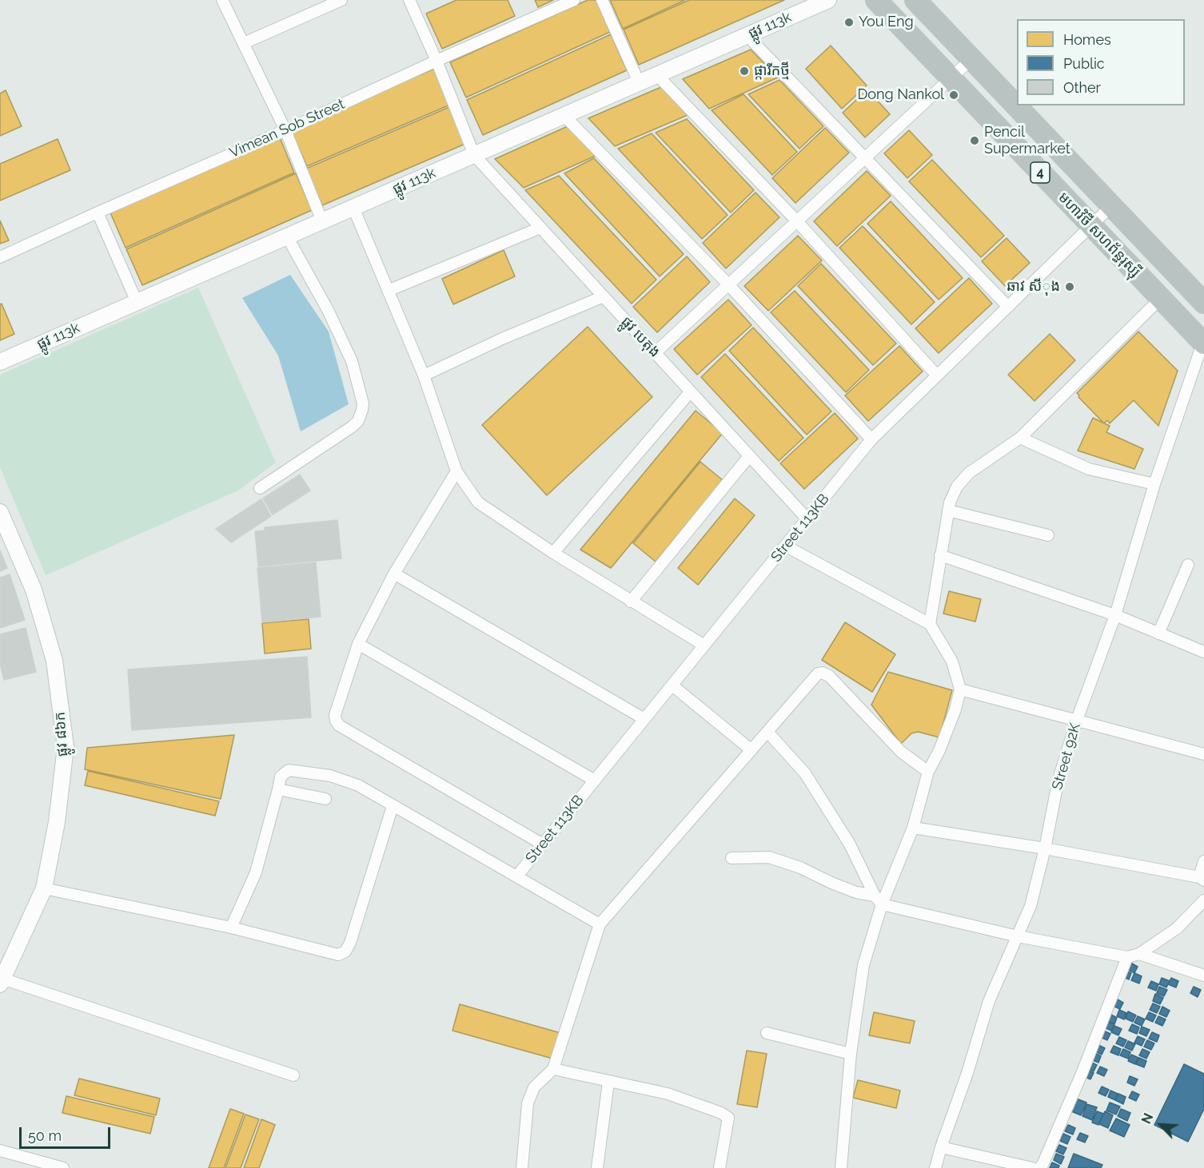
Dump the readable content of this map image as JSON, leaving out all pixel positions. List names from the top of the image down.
{
  "streets": {
    "highway": ["4", "មហាវិថី សហព័ន្ធរុស្ស៊ី"],
    "street": [
      "ផ្លូវ 113k",
      "Vimean Sob Street",
      "ផ្លូវ បេតុង",
      "Street 113KB",
      "ផ្លូវ ៨៦ក",
      "Street 92K"
    ]
  },
  "crossings": [
    ["ផ្លូវ 113k", "ផ្លូវ បេតុង"],
    ["មហាវិថី សហព័ន្ធរុស្ស៊ី", "Street 113KB"],
    ["មហាវិថី សហព័ន្ធរុស្ស៊ី", "Street 92K"],
    ["ផ្លូវ បេតុង", "Street 113KB"]
  ],
  "places": [
    "You Eng",
    "ផ្ការីកថ្មី",
    "Dong Nankol",
    "Pencil Supermarket",
    "ឆាវ សីុង"
  ],
  "legend": ["Homes", "Public", "Other"],
  "scale_bar": "50 m",
  "north": "top left"
}
